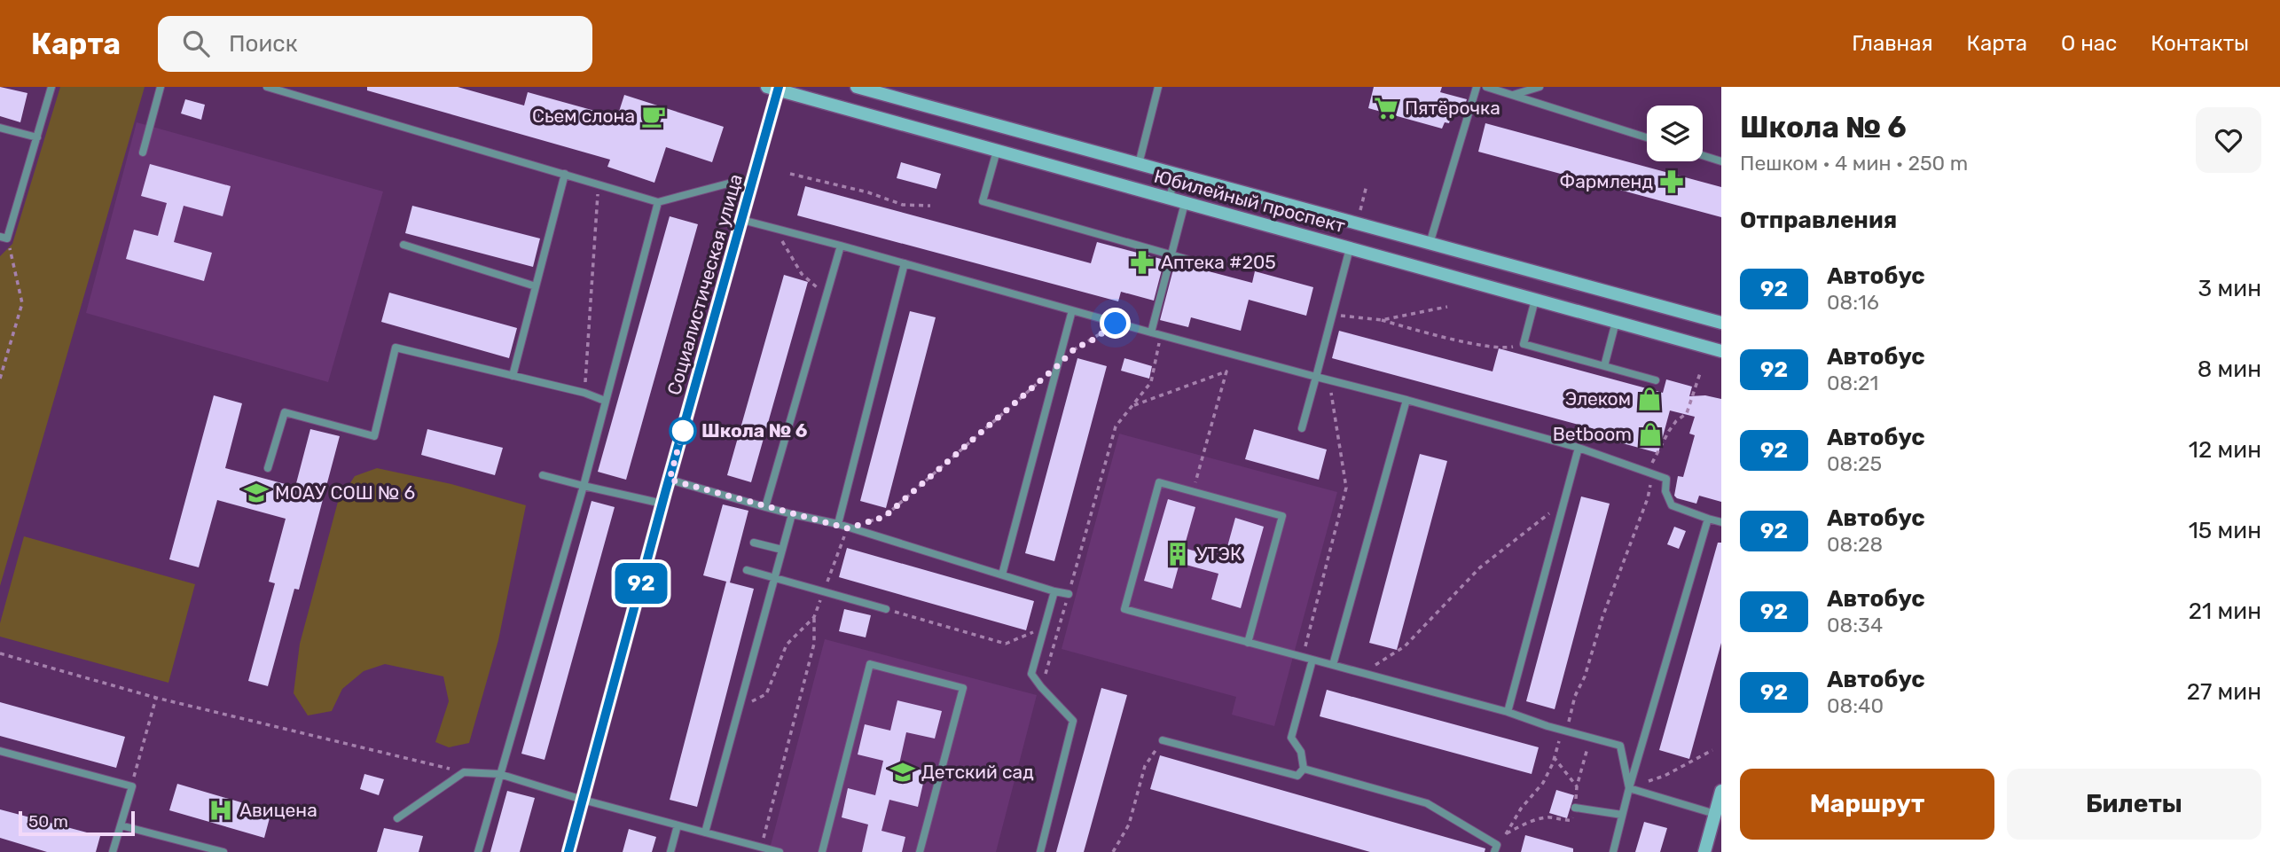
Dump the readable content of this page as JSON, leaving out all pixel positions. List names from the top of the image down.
{
  "streets": {
    "main road": ["Юбилейный проспект", "Социалистическая улица"]
  },
  "crossings": [
    ["Юбилейный проспект", "Социалистическая улица"]
  ],
  "places": {
    "supermarket": ["Пятёрочка"],
    "cafe": ["Сьем слона"],
    "pharmacy": ["Фармленд", "Аптека #205"],
    "shop": ["Элеком", "Betboom"],
    "other": ["Школа № 6"],
    "school or university": ["МОАУ СОШ № 6", "Детский сад"],
    "building": ["УТЭК"],
    "hospital": ["Авицена"]
  },
  "lines": ["bus line 92"],
  "scale_bar": "50 m",
  "page": {
    "header": "Карта",
    "search": "Поиск",
    "nav": [
      "Главная",
      "Карта",
      "О нас",
      "Контакты"
    ],
    "on_map": "92",
    "heading": [
      ["Школа № 6", "Пешком · 4 мин · 250 m"],
      "Отправления"
    ],
    "list": [
      {
        "mark": "92",
        "name": "Автобус",
        "note": "08:16",
        "value": "3 мин"
      },
      {
        "mark": "92",
        "name": "Автобус",
        "note": "08:21",
        "value": "8 мин"
      },
      {
        "mark": "92",
        "name": "Автобус",
        "note": "08:25",
        "value": "12 мин"
      },
      {
        "mark": "92",
        "name": "Автобус",
        "note": "08:28",
        "value": "15 мин"
      },
      {
        "mark": "92",
        "name": "Автобус",
        "note": "08:34",
        "value": "21 мин"
      },
      {
        "mark": "92",
        "name": "Автобус",
        "note": "08:40",
        "value": "27 мин"
      }
    ],
    "buttons": ["Маршрут", "Билеты"],
    "scale": "50 m"
  }
}
